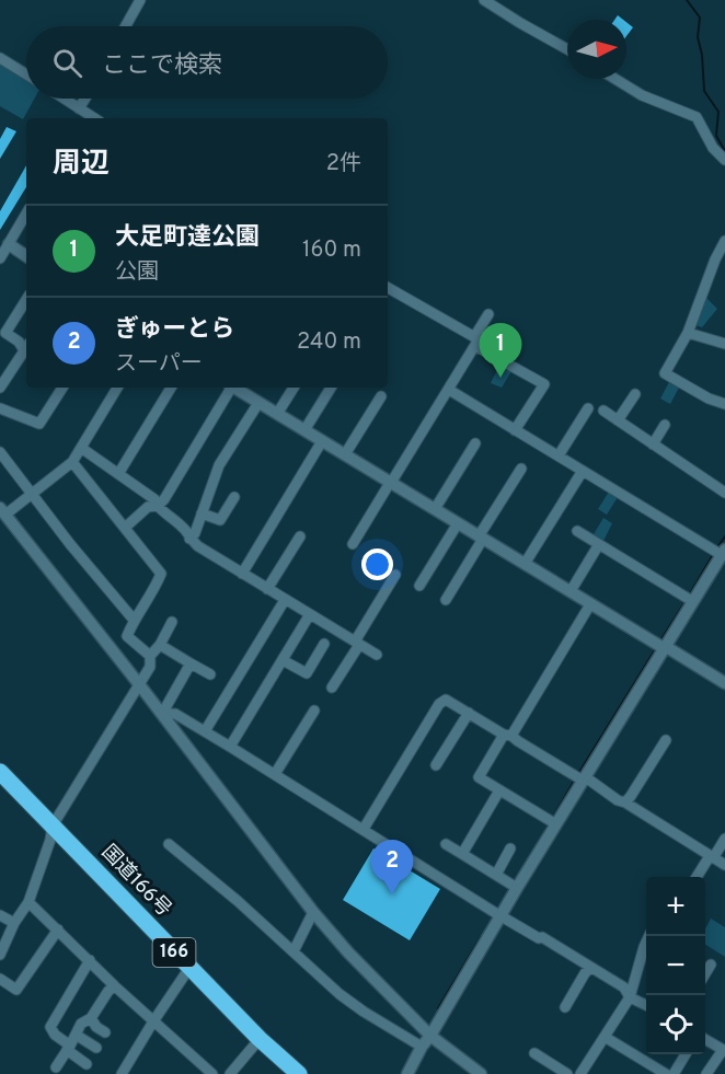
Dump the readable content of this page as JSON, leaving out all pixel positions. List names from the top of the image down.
{
  "streets": {
    "highway": ["国道166号", "166"]
  },
  "north": "right",
  "page": {
    "search": "ここで検索",
    "heading": ["周辺", "2件"],
    "list": [
      {
        "mark": "1",
        "name": "大足町達公園",
        "note": "公園",
        "value": "160 m"
      },
      {
        "mark": "2",
        "name": "ぎゅーとら",
        "note": "スーパー",
        "value": "240 m"
      }
    ],
    "pins": ["1", "2"],
    "map_buttons": ["+", "−"]
  }
}
